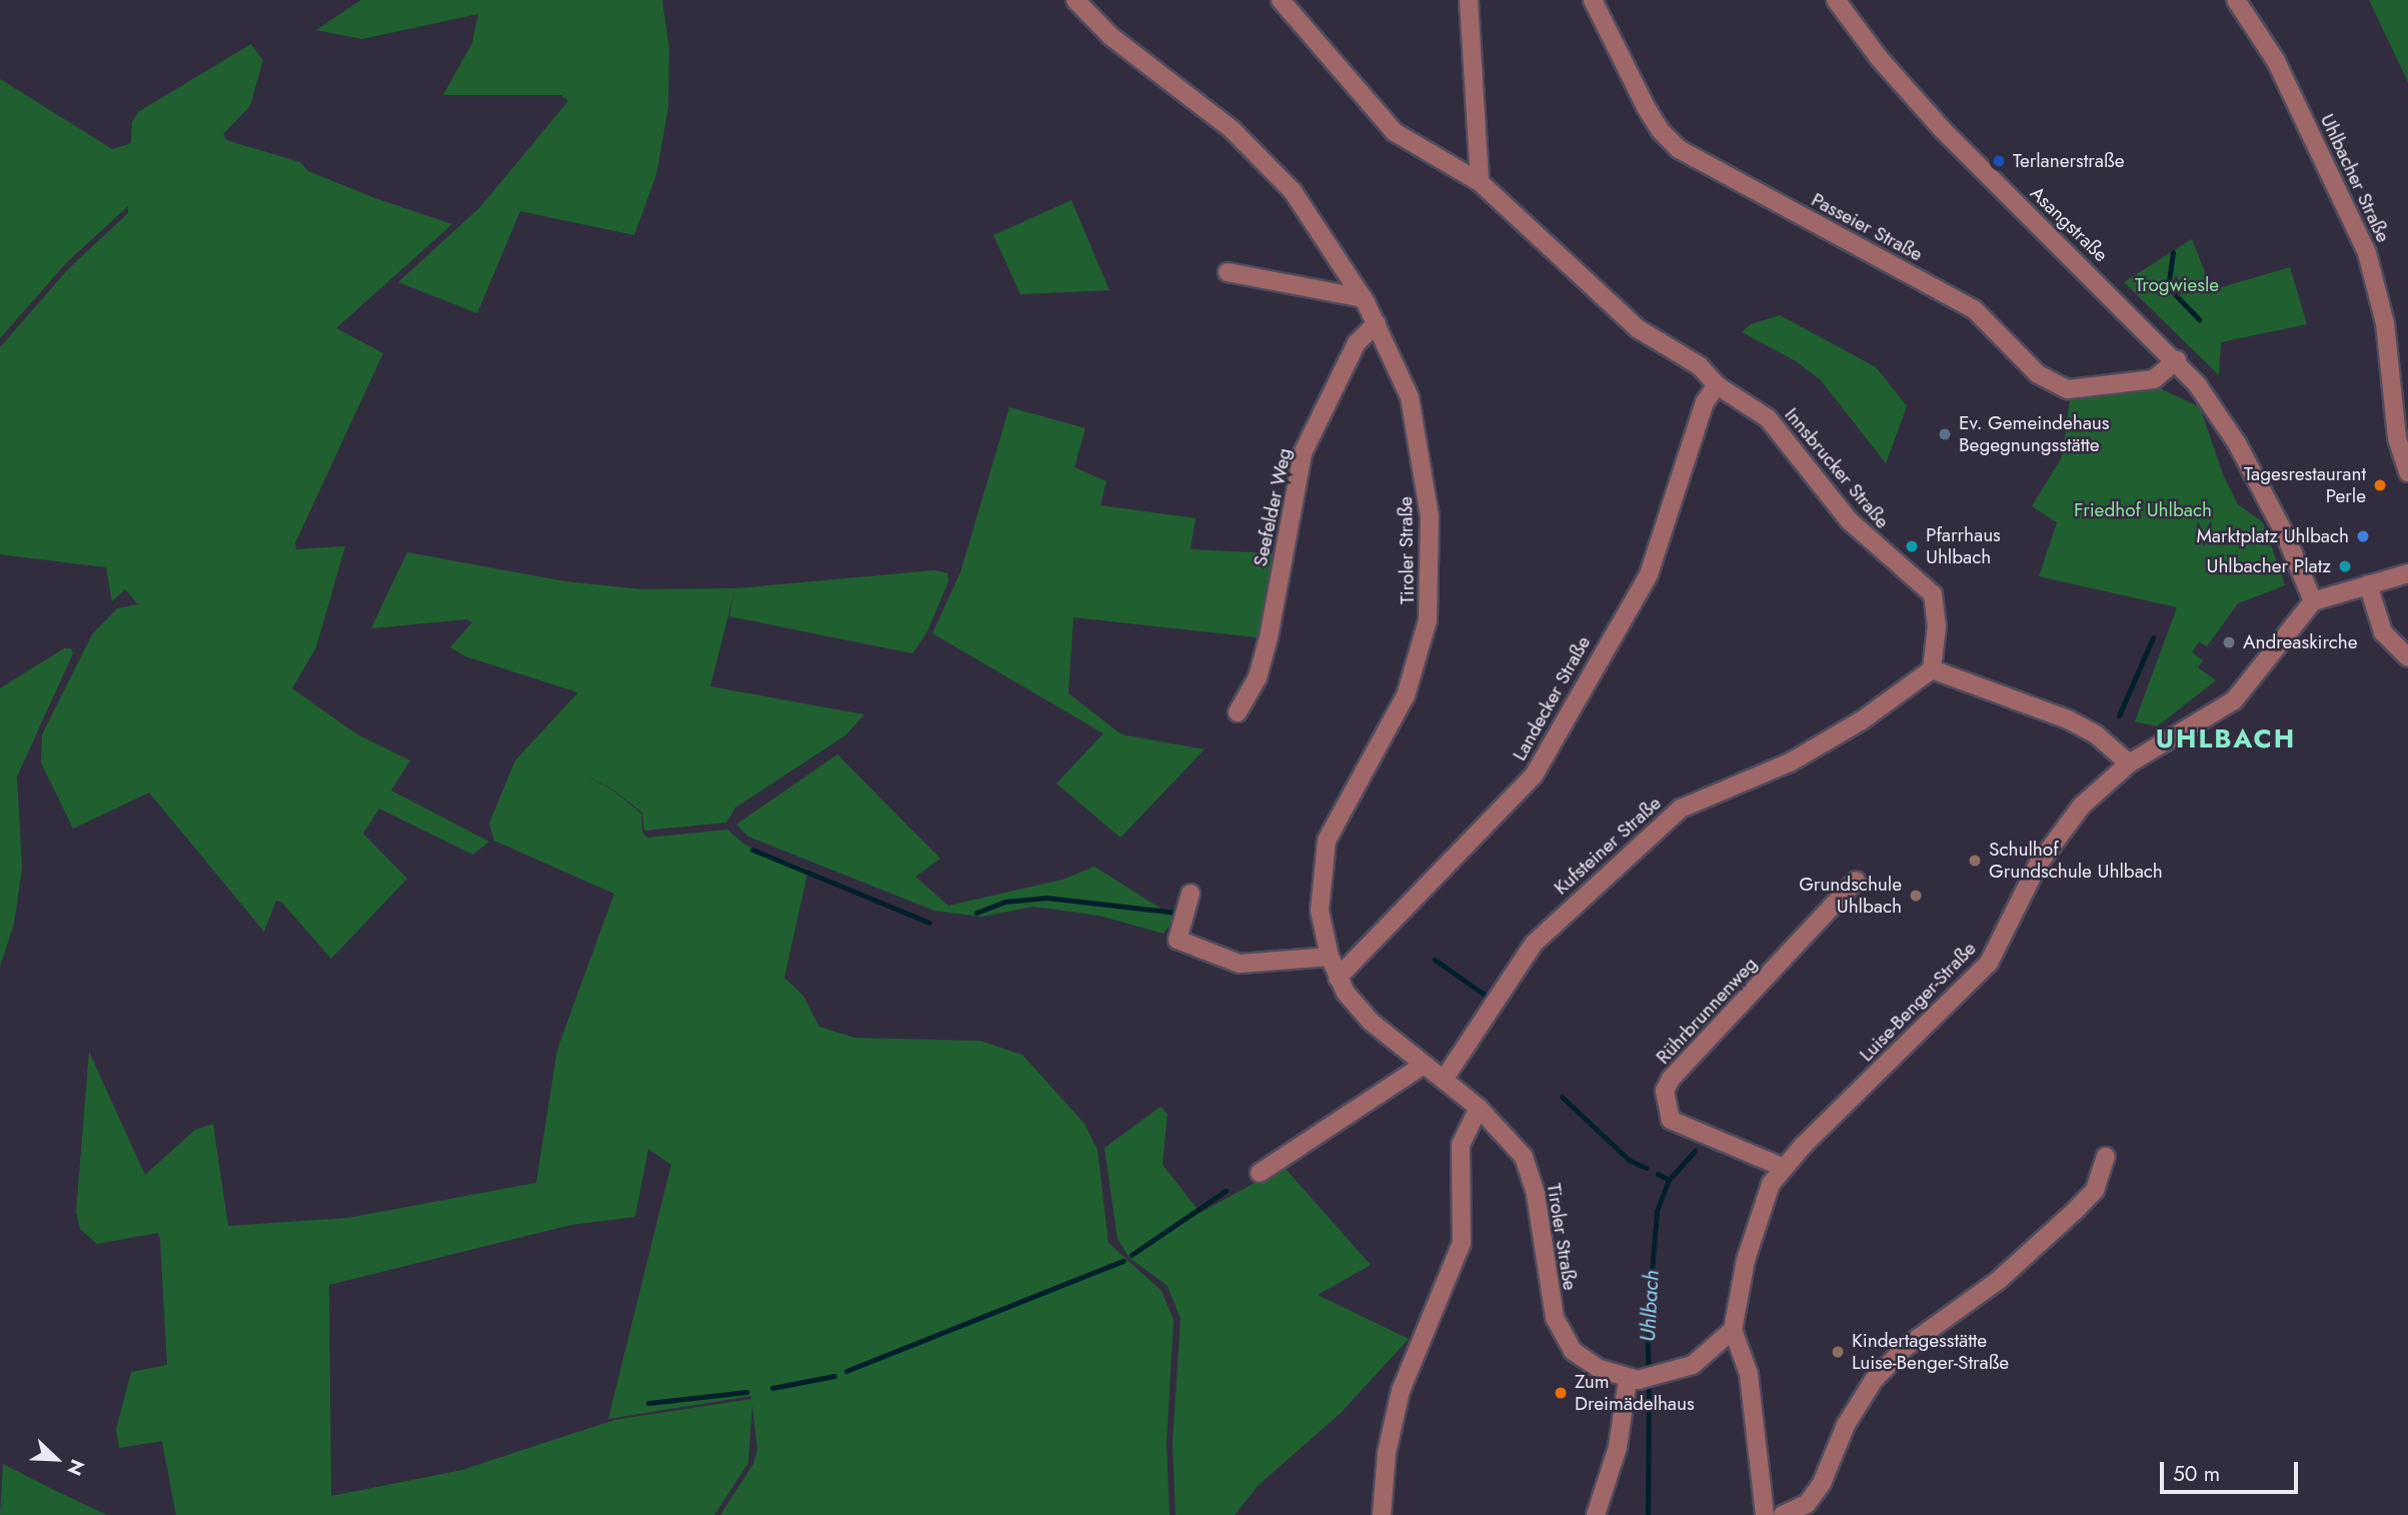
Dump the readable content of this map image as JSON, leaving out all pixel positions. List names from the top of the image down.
{
  "streets": {
    "street": [
      "Uhlbacher Straße",
      "Asangstraße",
      "Passeier Straße",
      "Innsbrucker Straße",
      "Seefelder Weg",
      "Tiroler Straße",
      "Landecker Straße",
      "Kufsteiner Straße",
      "Luise-Benger-Straße",
      "Rührbrunnenweg"
    ]
  },
  "crossings": [
    ["Asangstraße", "Passeier Straße"],
    ["Asangstraße", "Luise-Benger-Straße"],
    ["Innsbrucker Straße", "Landecker Straße"],
    ["Innsbrucker Straße", "Kufsteiner Straße"],
    ["Seefelder Weg", "Tiroler Straße"],
    ["Tiroler Straße", "Landecker Straße"],
    ["Tiroler Straße", "Kufsteiner Straße"],
    ["Luise-Benger-Straße", "Rührbrunnenweg"]
  ],
  "districts": ["UHLBACH"],
  "water": ["Uhlbach"],
  "parks": ["Trogwiesle", "Friedhof Uhlbach"],
  "places": [
    "Terlanerstraße",
    "Ev. Gemeindehaus Begegnungsstätte",
    "Tagesrestaurant Perle",
    "Marktplatz Uhlbach",
    "Pfarrhaus Uhlbach",
    "Uhlbacher Platz",
    "Andreaskirche",
    "Schulhof Grundschule Uhlbach",
    "Grundschule Uhlbach",
    "Kindertagesstätte Luise-Benger-Straße",
    "Zum Dreimädelhaus"
  ],
  "scale_bar": "50 m",
  "north": "bottom right"
}
